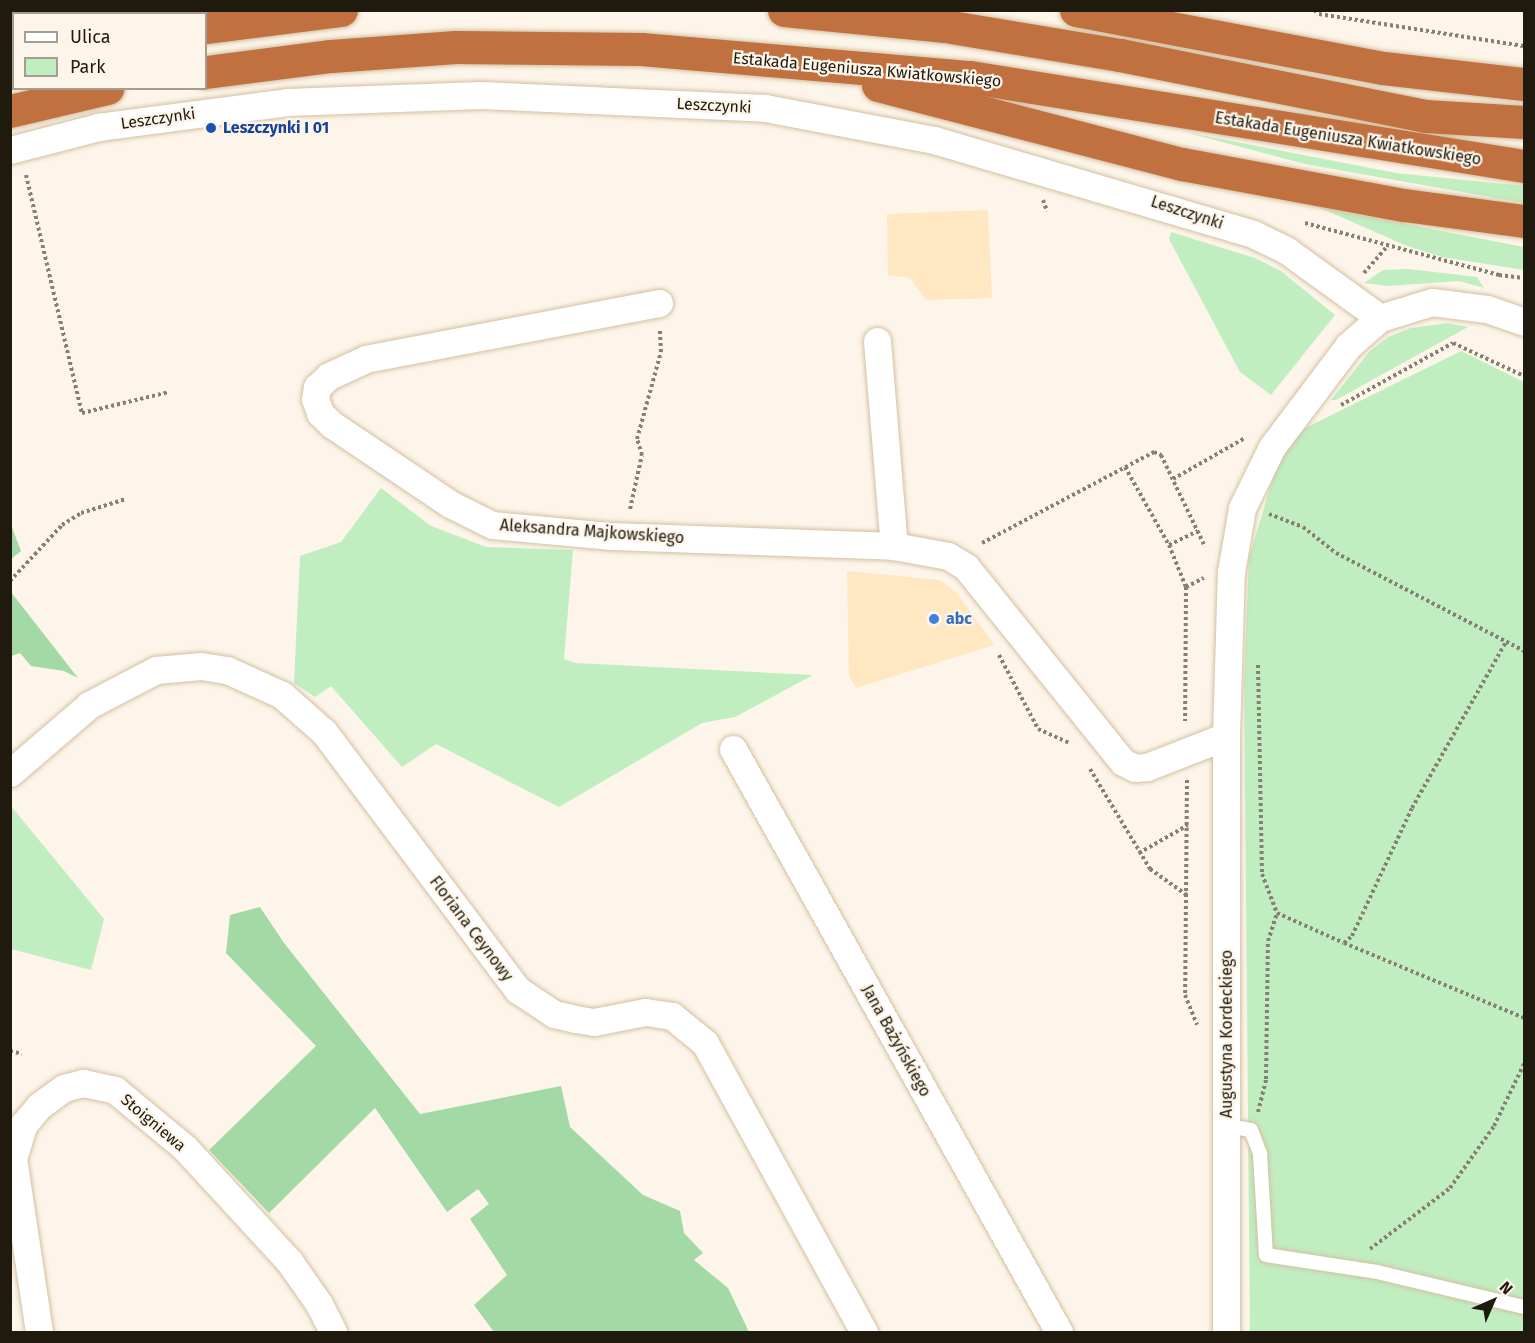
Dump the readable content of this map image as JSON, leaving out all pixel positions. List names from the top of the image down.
{
  "streets": {
    "highway": ["Estakada Eugeniusza Kwiatkowskiego"],
    "street": [
      "Leszczynki",
      "Aleksandra Majkowskiego",
      "Floriana Ceynowy",
      "Augustyna Kordeckiego",
      "Jana Bażyńskiego",
      "Stoigniewa"
    ]
  },
  "crossings": [
    ["Leszczynki", "Augustyna Kordeckiego"]
  ],
  "places": ["Leszczynki I 01", "abc"],
  "legend": ["Ulica", "Park"],
  "north": "top right"
}
